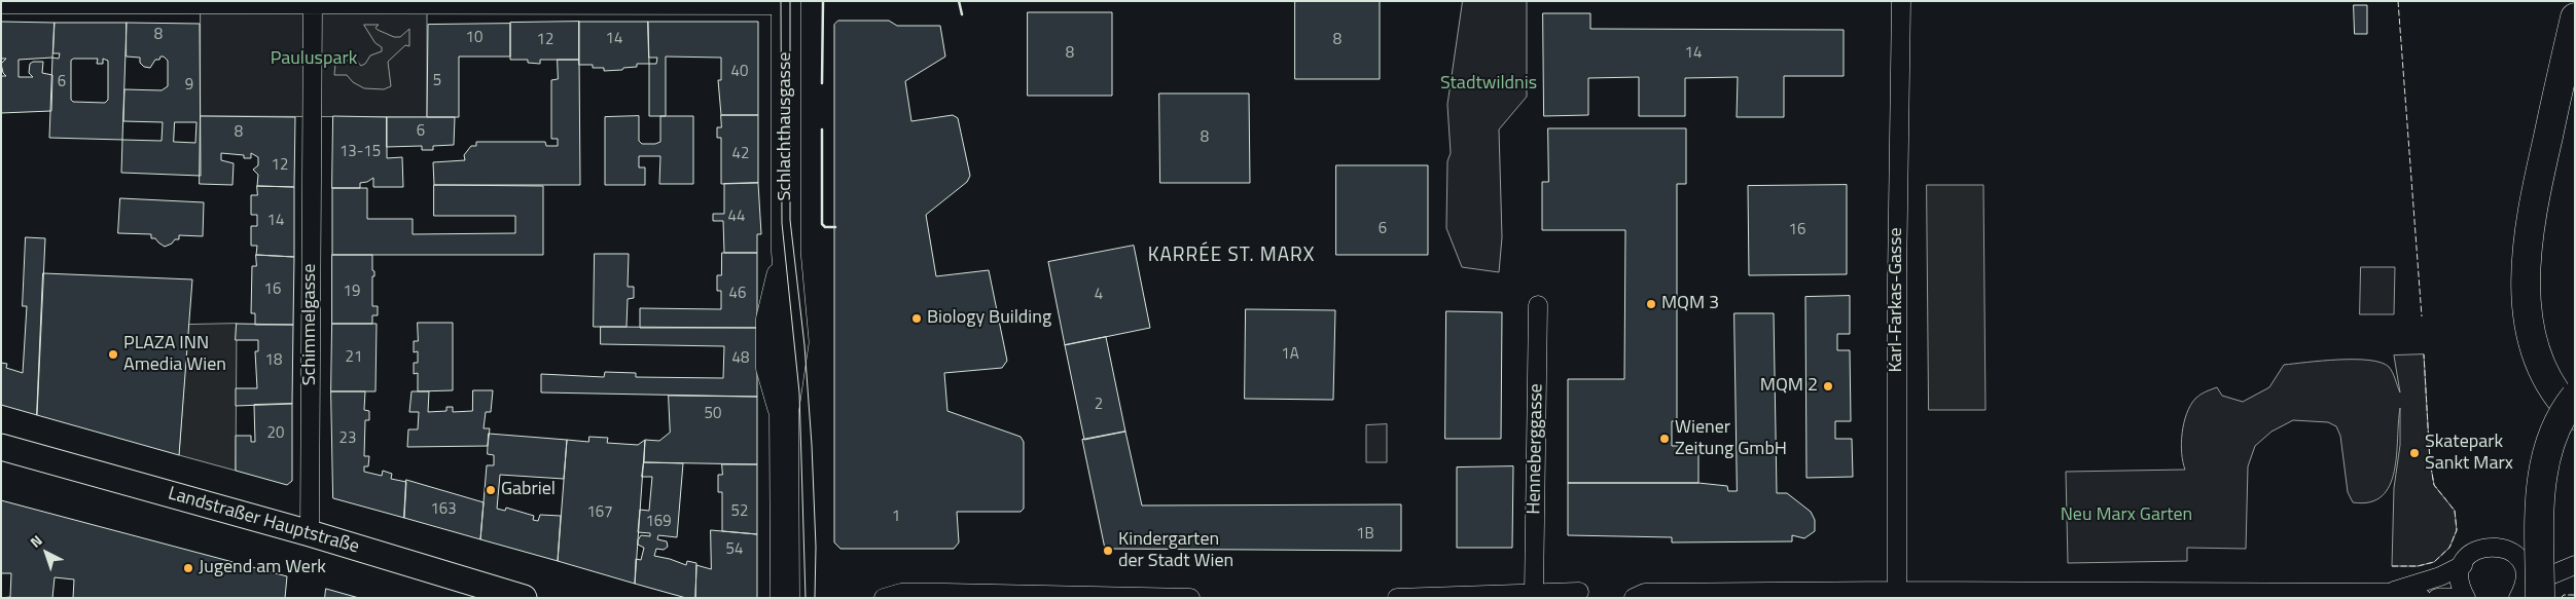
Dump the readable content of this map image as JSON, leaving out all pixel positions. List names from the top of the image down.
{
  "streets": {
    "main road": ["Schlachthausgasse", "Landstraßer Hauptstraße"],
    "street": ["Karl-Farkas-Gasse", "Schimmelgasse", "Henneberggasse"]
  },
  "crossings": [
    ["Schimmelgasse", "Landstraßer Hauptstraße"]
  ],
  "districts": ["KARRÉE ST. MARX"],
  "parks": ["Pauluspark", "Stadtwildnis", "Neu Marx Garten"],
  "places": [
    "MQM 3",
    "Biology Building",
    "PLAZA INN Amedia Wien",
    "MQM 2",
    "Wiener Zeitung GmbH",
    "Skatepark Sankt Marx",
    "Gabriel",
    "Kindergarten der Stadt Wien",
    "Jugend am Werk"
  ],
  "house_numbers": [
    "8",
    "10",
    "14",
    "12",
    "8",
    "8",
    "14",
    "40",
    "5",
    "6",
    "9",
    "6",
    "8",
    "8",
    "13-15",
    "42",
    "12",
    "44",
    "14",
    "6",
    "16",
    "16",
    "19",
    "46",
    "4",
    "1A",
    "21",
    "48",
    "18",
    "2",
    "50",
    "20",
    "23",
    "163",
    "52",
    "167",
    "1",
    "169",
    "1B",
    "54"
  ],
  "north": "top left"
}
